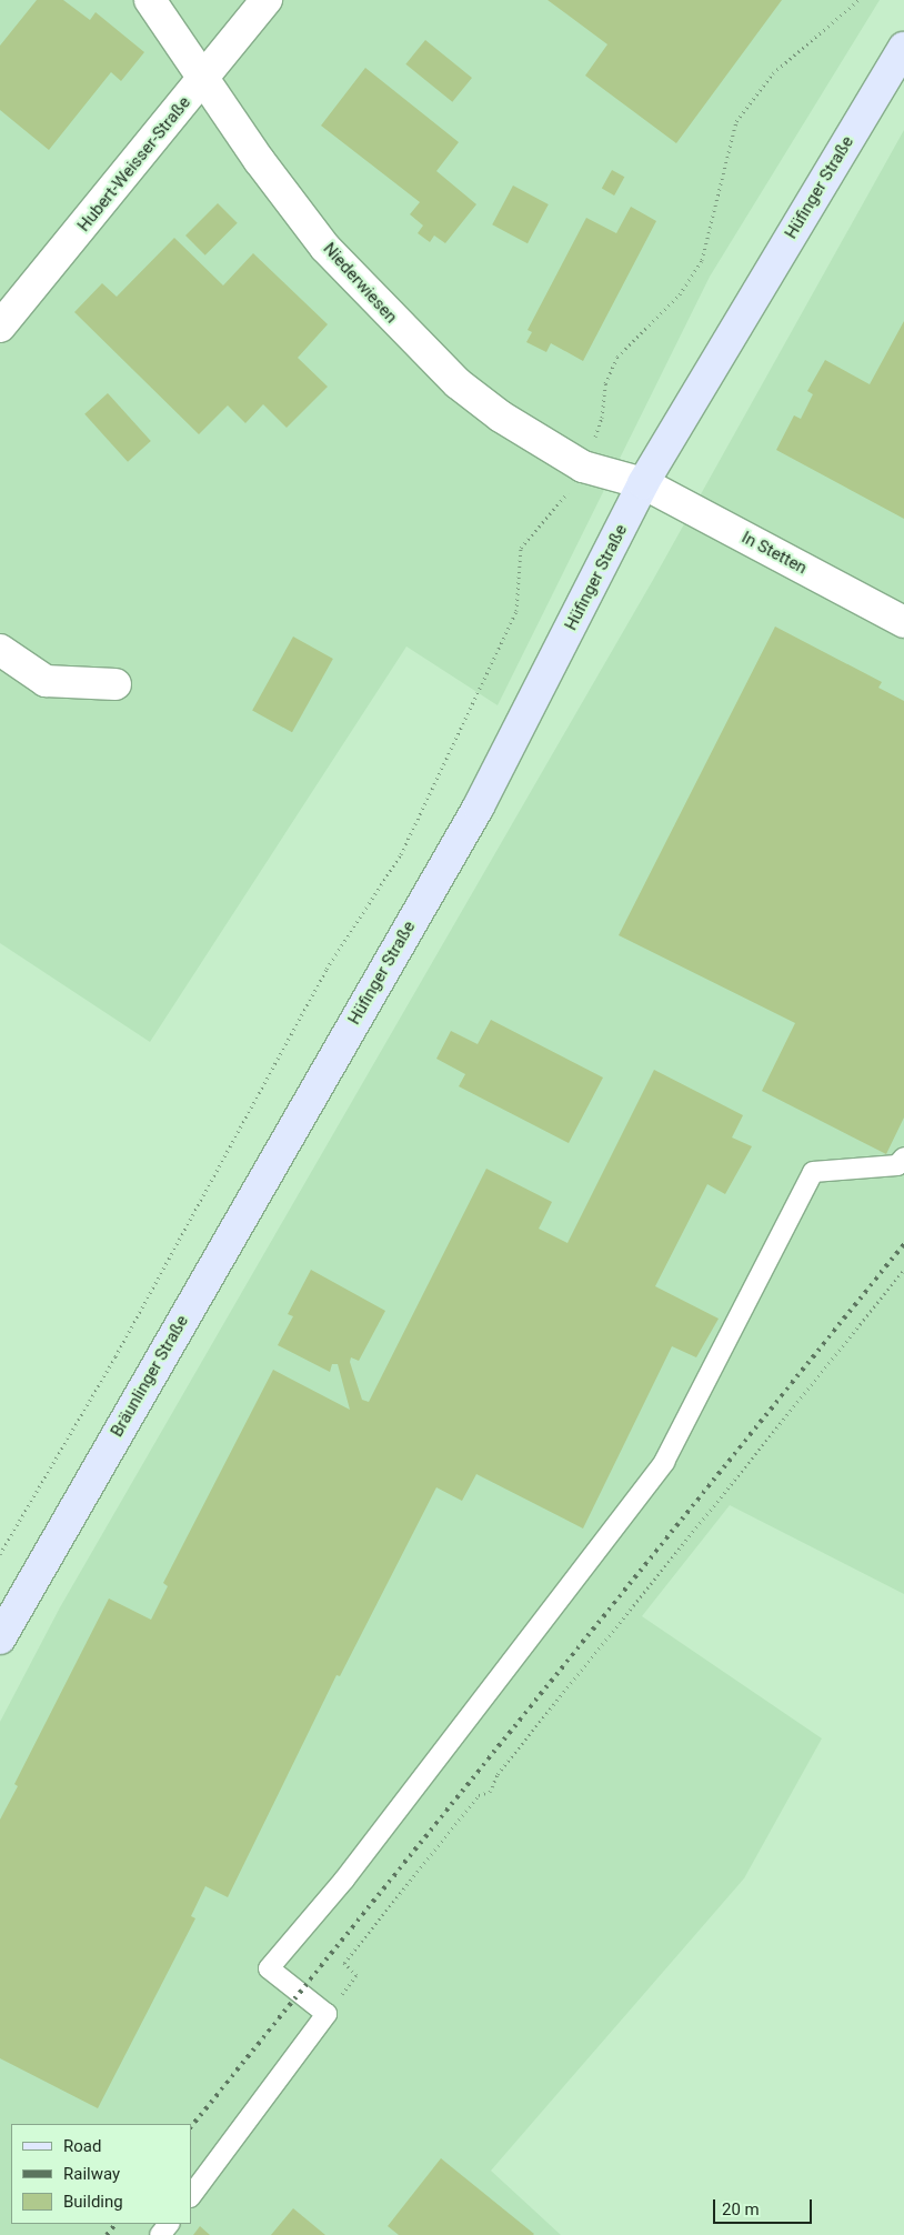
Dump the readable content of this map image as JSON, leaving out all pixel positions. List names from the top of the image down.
{
  "streets": {
    "main road": ["Hüfinger Straße", "Bräunlinger Straße"],
    "street": ["Hubert-Weisser-Straße", "Niederwiesen", "In Stetten"]
  },
  "crossings": [
    ["Hubert-Weisser-Straße", "Niederwiesen"],
    ["Hüfinger Straße", "Niederwiesen"],
    ["Hüfinger Straße", "In Stetten"],
    ["Hüfinger Straße", "Bräunlinger Straße"],
    ["Niederwiesen", "In Stetten"]
  ],
  "legend": ["Road", "Railway", "Building"],
  "scale_bar": "20 m"
}
